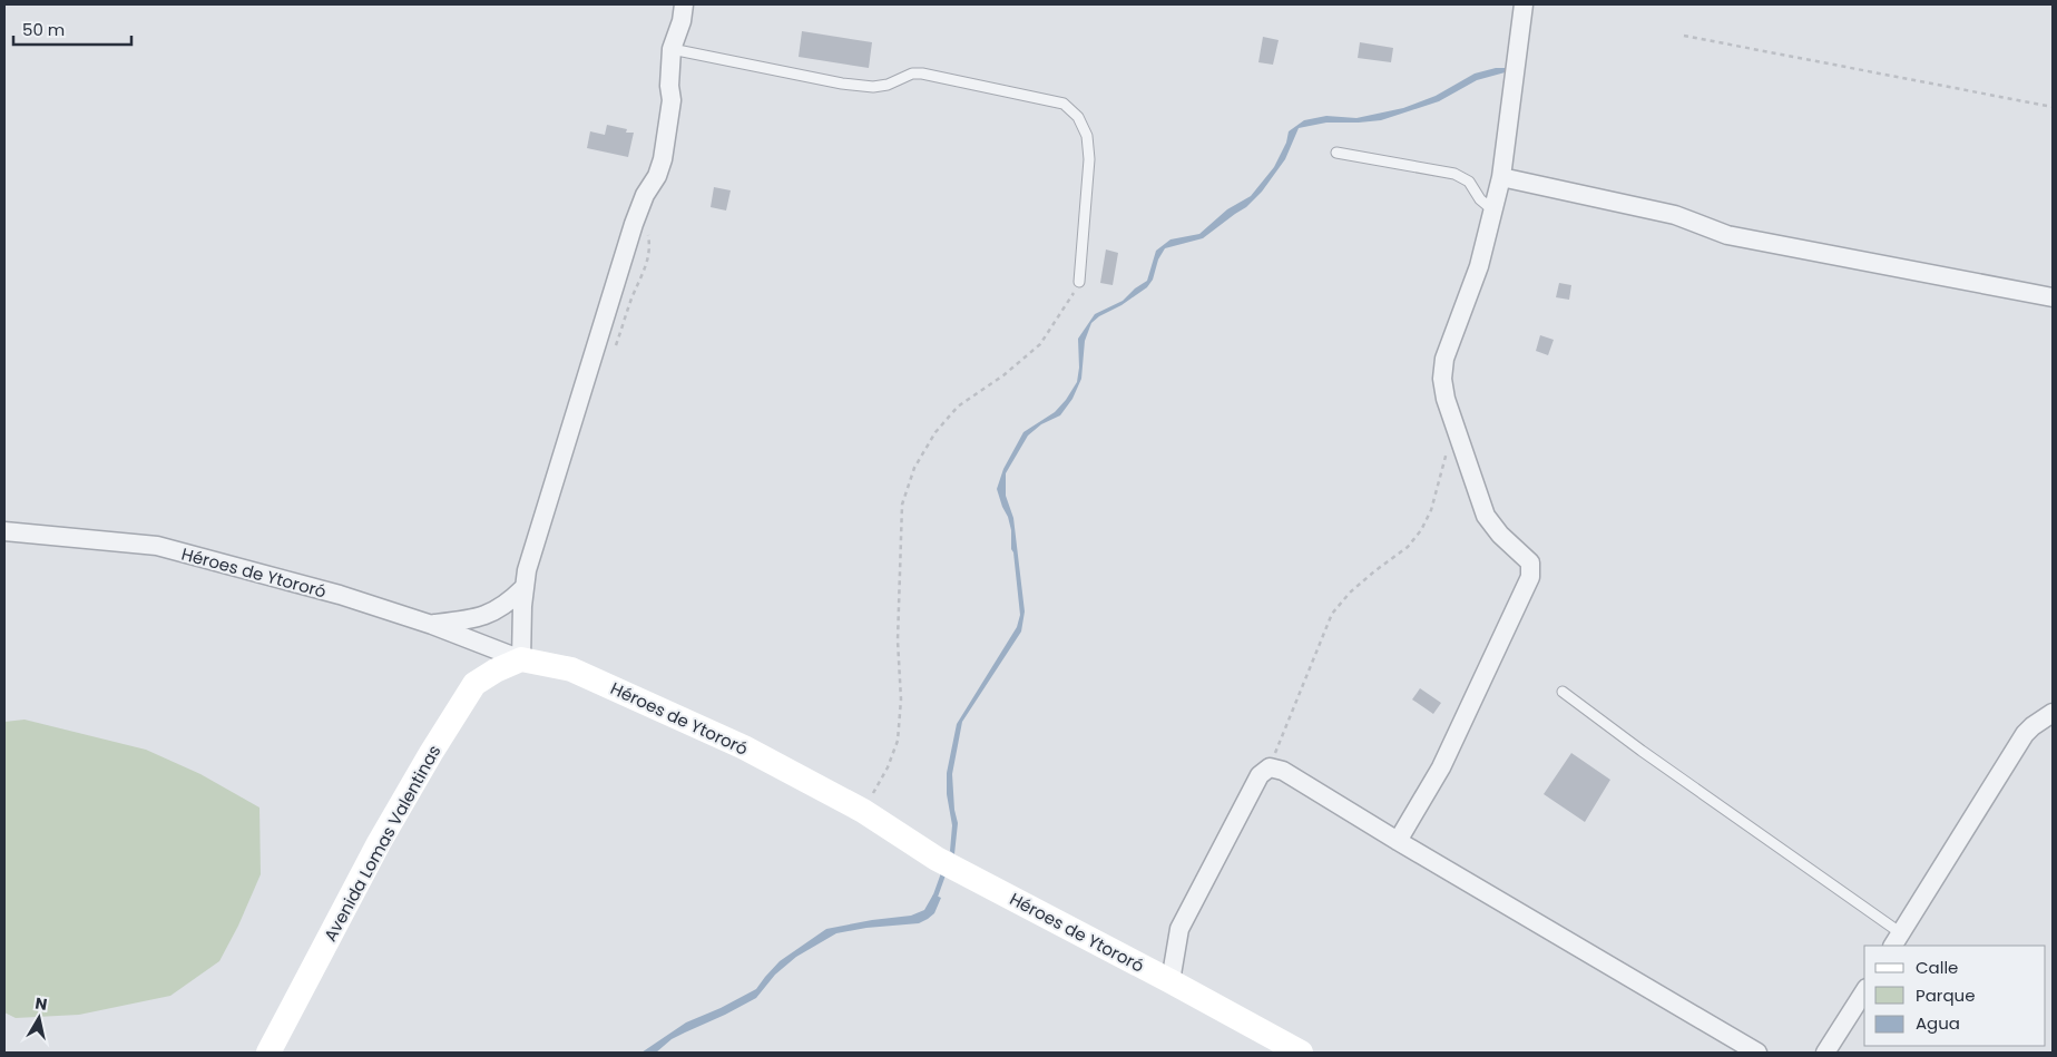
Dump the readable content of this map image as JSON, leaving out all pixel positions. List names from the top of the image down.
{
  "streets": {
    "main road": ["Héroes de Ytororó", "Avenida Lomas Valentinas"]
  },
  "crossings": [
    ["Héroes de Ytororó", "Avenida Lomas Valentinas"]
  ],
  "legend": ["Calle", "Parque", "Agua"],
  "scale_bar": "50 m",
  "north": "top"
}
